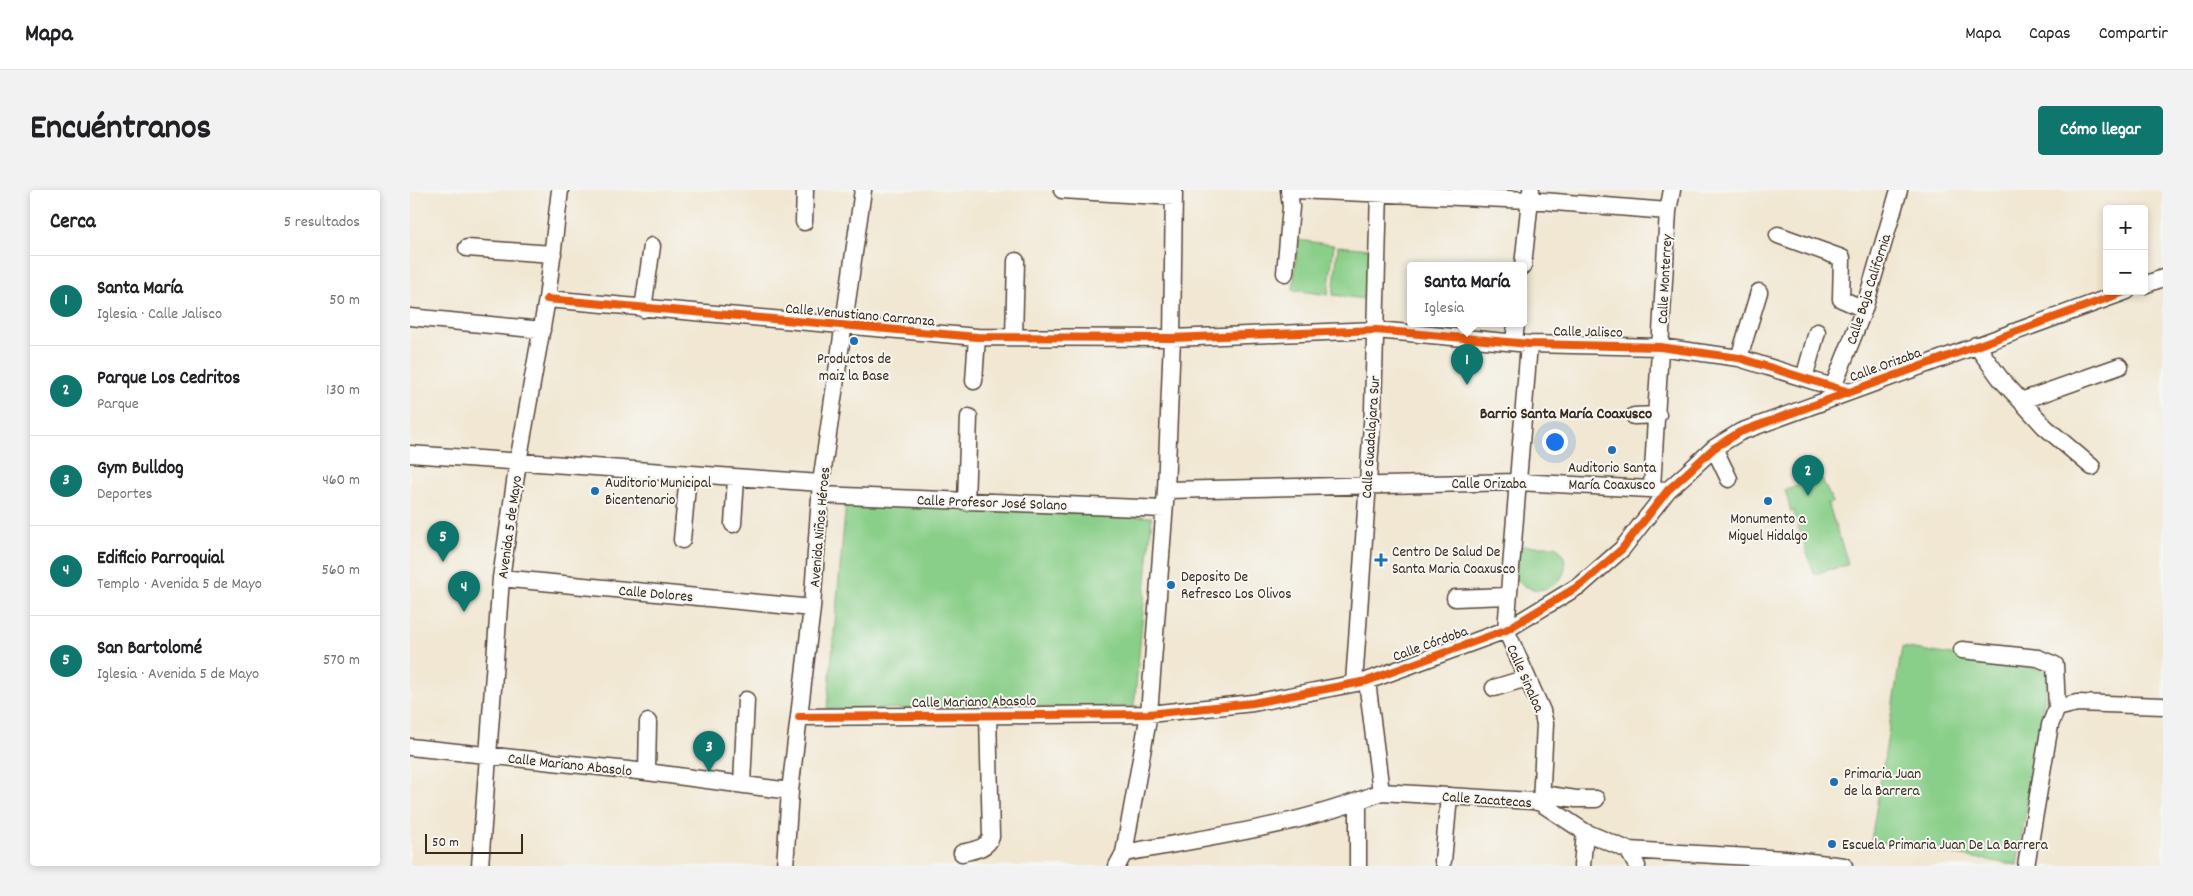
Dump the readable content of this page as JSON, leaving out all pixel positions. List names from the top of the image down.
{
  "streets": {
    "street": [
      "Calle Monterrey",
      "Calle Baja California",
      "Calle Venustiano Carranza",
      "Calle Jalisco",
      "Calle Orizaba",
      "Calle Guadalajara Sur",
      "Calle Profesor José Solano",
      "Avenida 5 de Mayo",
      "Avenida Niños Héroes",
      "Calle Dolores",
      "Calle Córdoba",
      "Calle Sinaloa",
      "Calle Mariano Abasolo",
      "Calle Zacatecas"
    ]
  },
  "crossings": [
    ["Calle Monterrey", "Calle Jalisco"],
    ["Calle Monterrey", "Calle Orizaba"],
    ["Calle Monterrey", "Calle Córdoba"],
    ["Calle Baja California", "Calle Jalisco"],
    ["Calle Venustiano Carranza", "Calle Jalisco"],
    ["Calle Venustiano Carranza", "Avenida 5 de Mayo"],
    ["Calle Venustiano Carranza", "Avenida Niños Héroes"],
    ["Calle Jalisco", "Calle Orizaba"],
    ["Calle Jalisco", "Calle Guadalajara Sur"],
    ["Calle Jalisco", "Calle Sinaloa"],
    ["Calle Orizaba", "Calle Guadalajara Sur"],
    ["Calle Orizaba", "Calle Córdoba"],
    ["Calle Orizaba", "Calle Sinaloa"],
    ["Calle Guadalajara Sur", "Calle Córdoba"],
    ["Calle Guadalajara Sur", "Calle Zacatecas"],
    ["Calle Profesor José Solano", "Avenida 5 de Mayo"],
    ["Calle Profesor José Solano", "Avenida Niños Héroes"],
    ["Avenida 5 de Mayo", "Calle Dolores"],
    ["Avenida 5 de Mayo", "Calle Mariano Abasolo"],
    ["Avenida Niños Héroes", "Calle Dolores"],
    ["Avenida Niños Héroes", "Calle Mariano Abasolo"],
    ["Calle Córdoba", "Calle Sinaloa"],
    ["Calle Córdoba", "Calle Mariano Abasolo"],
    ["Calle Sinaloa", "Calle Zacatecas"]
  ],
  "districts": ["Barrio Santa María Coaxusco"],
  "places": {
    "other": [
      "Productos de maiz la Base",
      "Auditorio Santa María Coaxusco",
      "Auditorio Municipal Bicentenario",
      "Monumento a Miguel Hidalgo",
      "Deposito De Refresco Los Olivos",
      "Primaria Juan de la Barrera",
      "Escuela Primaria Juan De La Barrera"
    ],
    "health": ["Centro De Salud De Santa Maria Coaxusco"]
  },
  "scale_bar": "50 m",
  "page": {
    "header": "Mapa",
    "nav": ["Mapa", "Capas", "Compartir"],
    "title": "Encuéntranos",
    "buttons": "Cómo llegar",
    "heading": ["Cerca", "5 resultados"],
    "map_buttons": ["+", "−"],
    "list": [
      {
        "mark": "1",
        "name": "Santa María",
        "note": "Iglesia · Calle Jalisco",
        "value": "50 m"
      },
      {
        "mark": "2",
        "name": "Parque Los Cedritos",
        "note": "Parque",
        "value": "130 m"
      },
      {
        "mark": "3",
        "name": "Gym Bulldog",
        "note": "Deportes",
        "value": "460 m"
      },
      {
        "mark": "4",
        "name": "Edificio Parroquial",
        "note": "Templo · Avenida 5 de Mayo",
        "value": "560 m"
      },
      {
        "mark": "5",
        "name": "San Bartolomé",
        "note": "Iglesia · Avenida 5 de Mayo",
        "value": "570 m"
      }
    ],
    "popup": ["Santa María", "Iglesia"],
    "pins": [
      "1",
      "2",
      "5",
      "4",
      "3"
    ],
    "scale": "50 m"
  }
}
